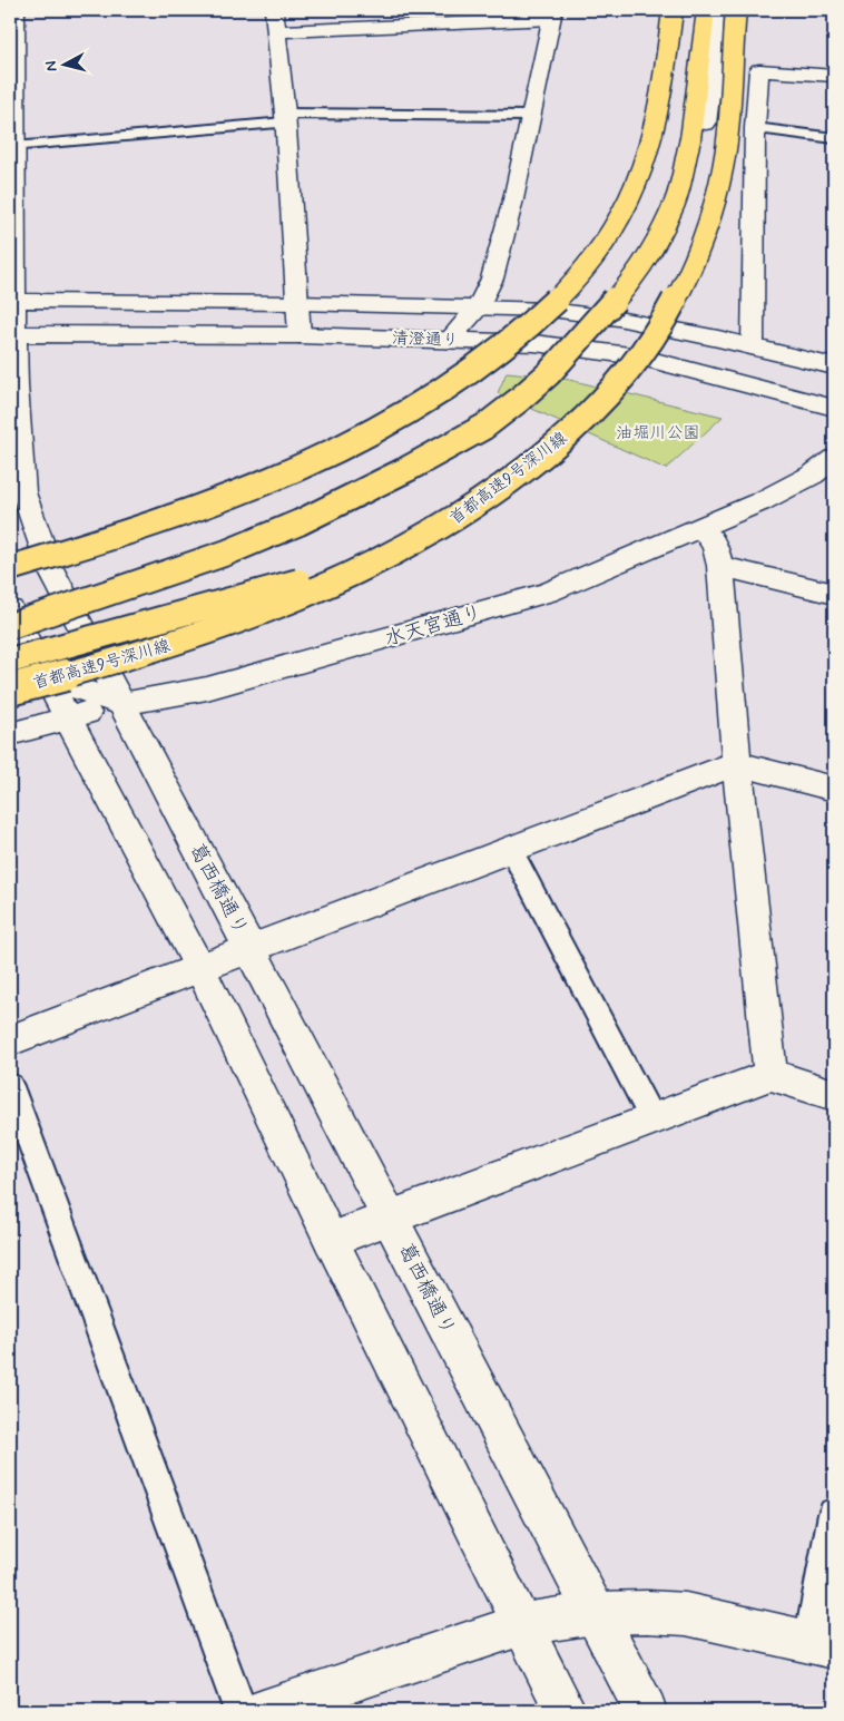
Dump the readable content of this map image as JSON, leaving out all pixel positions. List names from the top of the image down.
{
  "streets": {
    "highway": ["首都高速9号深川線"],
    "street": ["清澄通り", "水天宮通り", "葛西橋通り"]
  },
  "crossings": [
    ["清澄通り", "葛西橋通り"],
    ["水天宮通り", "葛西橋通り"]
  ],
  "parks": ["油堀川公園"],
  "north": "left"
}
